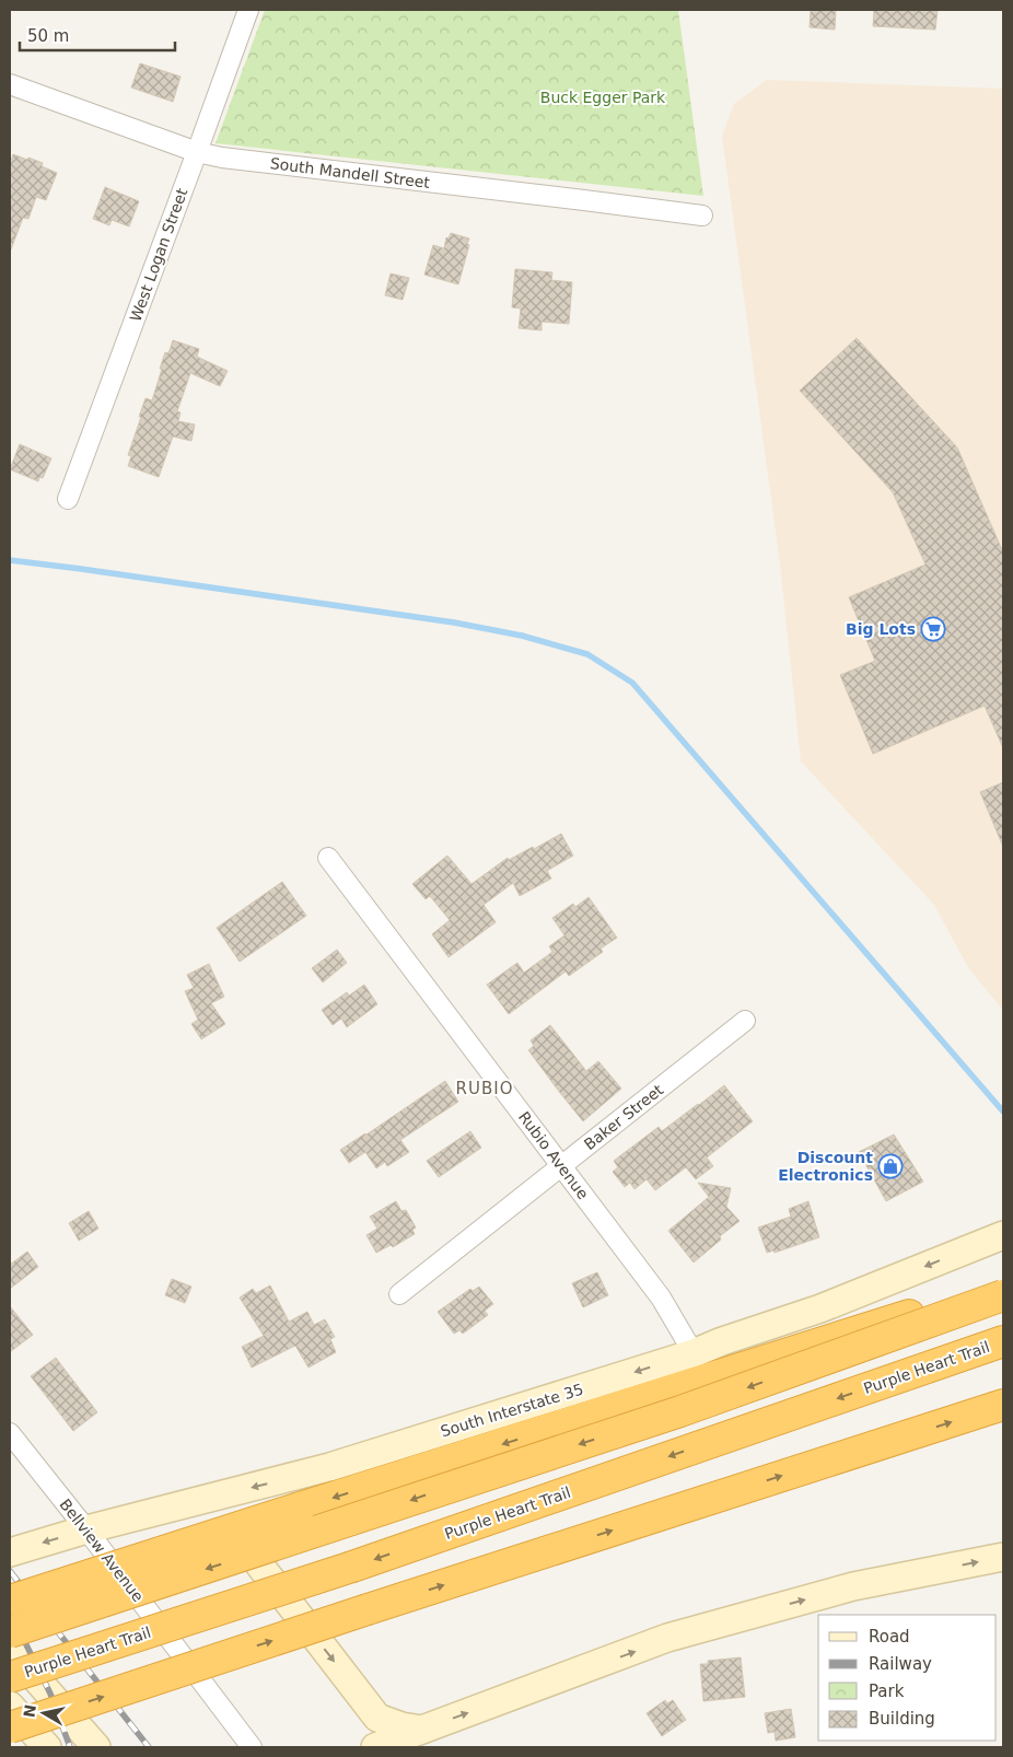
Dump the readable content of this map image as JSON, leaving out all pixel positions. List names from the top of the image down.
{
  "streets": {
    "highway": ["Purple Heart Trail"],
    "main road": ["South Interstate 35"],
    "street": [
      "South Mandell Street",
      "West Logan Street",
      "Baker Street",
      "Rubio Avenue",
      "Bellview Avenue"
    ]
  },
  "crossings": [
    ["South Mandell Street", "West Logan Street"],
    ["Baker Street", "Rubio Avenue"],
    ["Rubio Avenue", "South Interstate 35"],
    ["South Interstate 35", "Bellview Avenue"]
  ],
  "one_way": ["South Interstate 35"],
  "districts": ["RUBIO"],
  "parks": ["Buck Egger Park"],
  "places": {
    "supermarket": ["Big Lots"],
    "shop": ["Discount Electronics"]
  },
  "legend": [
    "Road",
    "Railway",
    "Park",
    "Building"
  ],
  "scale_bar": "50 m",
  "north": "left"
}
